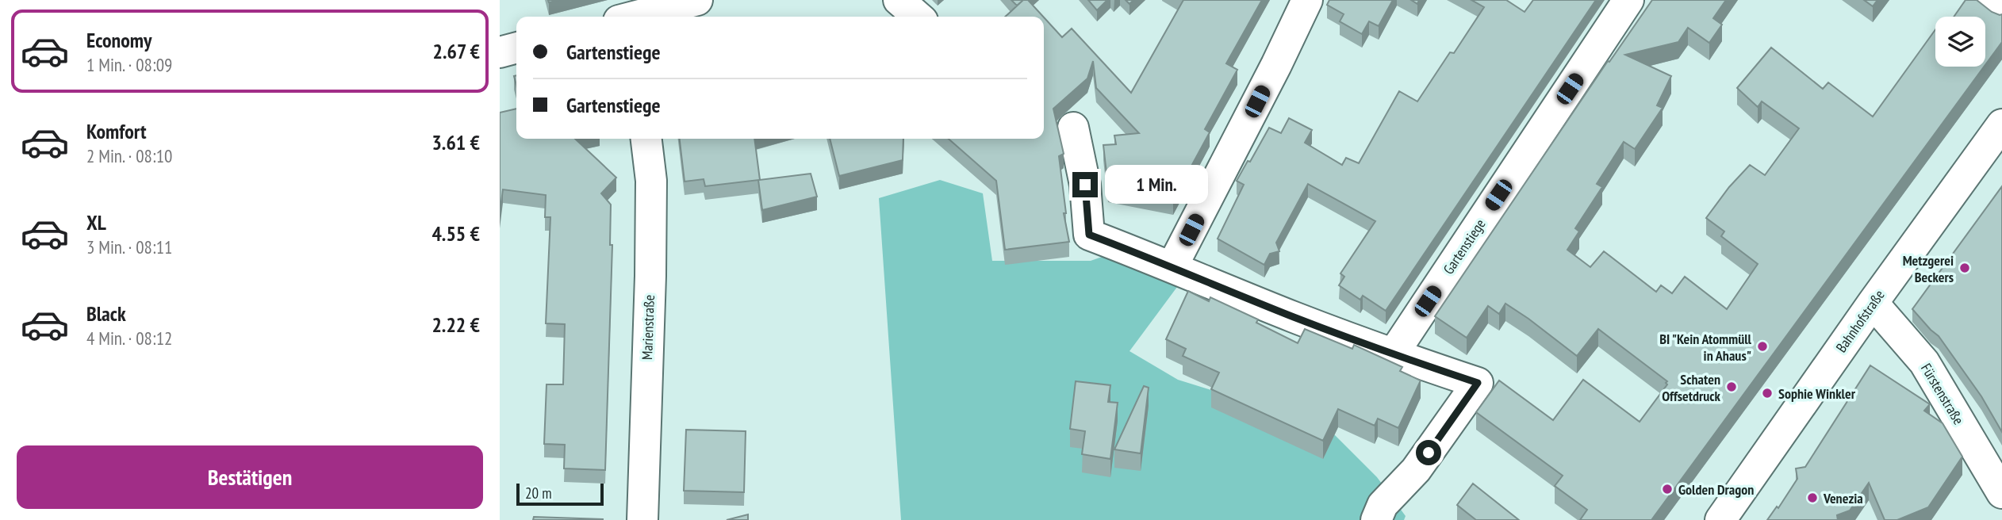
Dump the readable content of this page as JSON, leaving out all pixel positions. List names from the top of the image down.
{
  "streets": {
    "street": [
      "Gartenstiege",
      "Bahnhofstraße",
      "Marienstraße",
      "Fürstenstraße"
    ]
  },
  "crossings": [
    ["Bahnhofstraße", "Fürstenstraße"]
  ],
  "places": [
    "Metzgerei Beckers",
    "BI \"Kein Atommüll in Ahaus\"",
    "Schaten Offsetdruck",
    "Sophie Winkler",
    "Golden Dragon",
    "Venezia"
  ],
  "scale_bar": "20 m",
  "page": {
    "list": [
      {
        "name": "Economy",
        "note": "1 Min. · 08:09",
        "value": "2.67 €"
      },
      {
        "name": "Komfort",
        "note": "2 Min. · 08:10",
        "value": "3.61 €"
      },
      {
        "name": "XL",
        "note": "3 Min. · 08:11",
        "value": "4.55 €"
      },
      {
        "name": "Black",
        "note": "4 Min. · 08:12",
        "value": "2.22 €"
      }
    ],
    "banner": ["Gartenstiege", "Gartenstiege"],
    "bubble": "1 Min.",
    "buttons": "Bestätigen",
    "scale": "20 m"
  }
}
